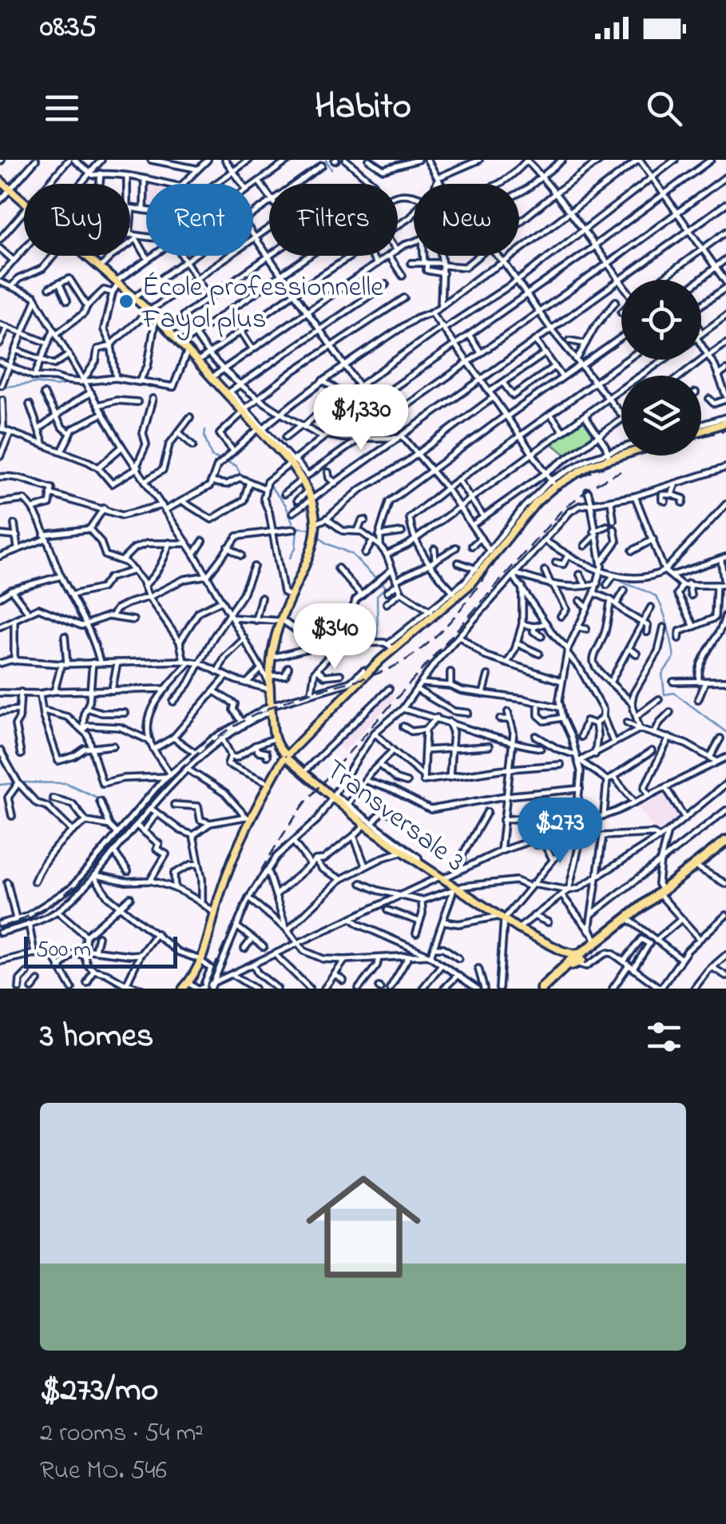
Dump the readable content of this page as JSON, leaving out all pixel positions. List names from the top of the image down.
{
  "streets": {
    "main road": ["Transversale 3"]
  },
  "places": ["École professionnelle Fayol plus"],
  "scale_bar": "500 m",
  "page": {
    "status": "08:35",
    "header": "Habito",
    "chip": [
      "Buy",
      "Rent",
      "Filters",
      "New"
    ],
    "price": ["$1,330", "$340", "$273"],
    "scale": "500 m",
    "heading": "3 homes",
    "list": [
      {
        "name": "$273/mo",
        "note": "2 rooms · 54 m² · Rue MO. 546"
      }
    ]
  }
}
